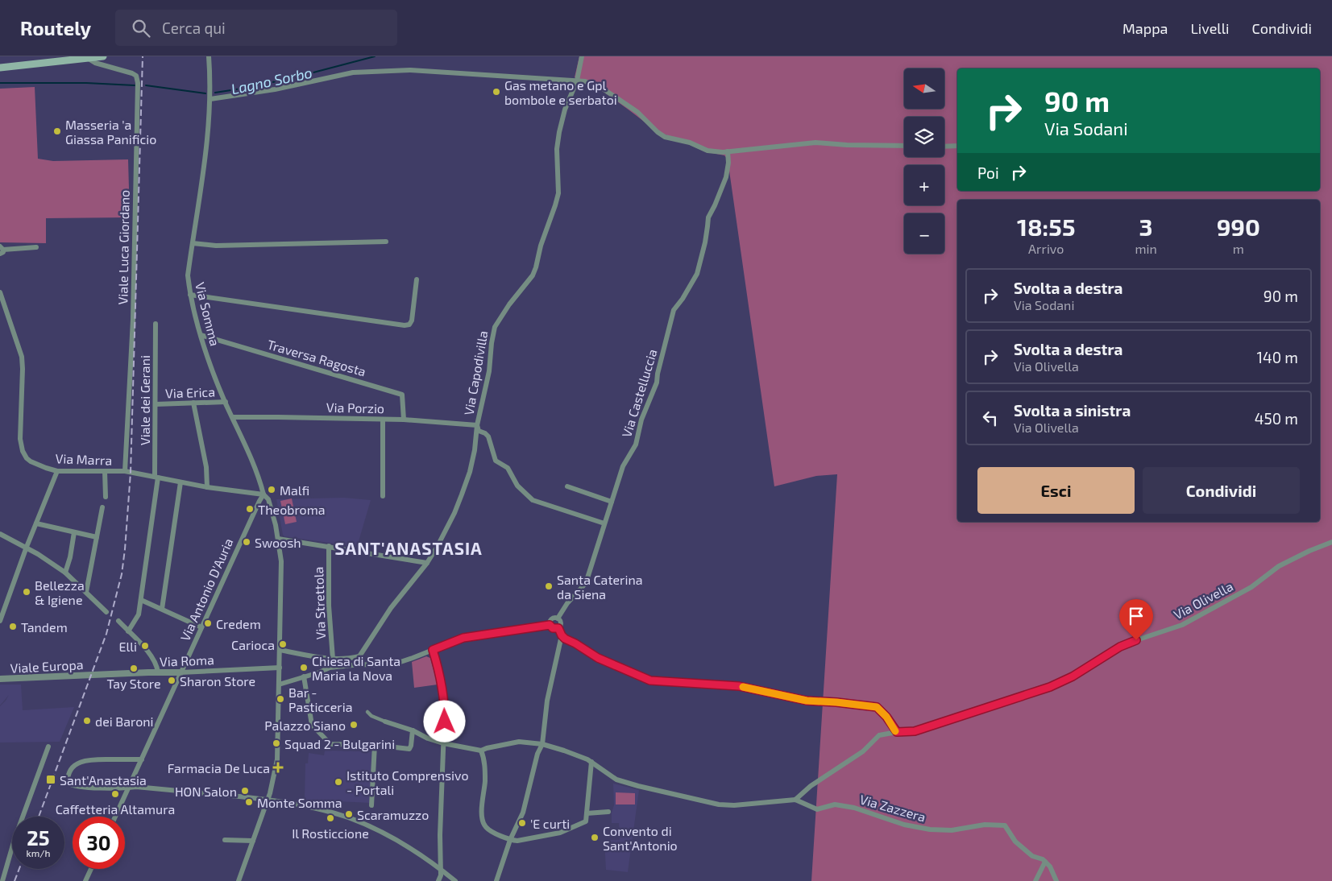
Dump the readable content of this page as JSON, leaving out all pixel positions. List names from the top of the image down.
{
  "streets": {
    "street": [
      "Viale Luca Giordano",
      "Via Somma",
      "Traversa Ragosta",
      "Via Capodivilla",
      "Via Erica",
      "Via Castelluccia",
      "Viale dei Gerani",
      "Via Porzio",
      "Via Marra",
      "Via Antonio D'Auria",
      "Via Olivella",
      "Via Strettola",
      "Via Roma",
      "Viale Europa",
      "Via Zazzera"
    ]
  },
  "crossings": [
    ["Viale Luca Giordano", "Via Marra"],
    ["Via Somma", "Traversa Ragosta"],
    ["Via Somma", "Via Erica"],
    ["Via Somma", "Via Porzio"],
    ["Via Somma", "Via Marra"],
    ["Via Somma", "Via Antonio D'Auria"],
    ["Via Somma", "Via Roma"],
    ["Traversa Ragosta", "Via Porzio"],
    ["Via Capodivilla", "Via Porzio"],
    ["Via Erica", "Viale dei Gerani"],
    ["Viale dei Gerani", "Via Marra"],
    ["Via Marra", "Via Antonio D'Auria"],
    ["Via Antonio D'Auria", "Via Roma"],
    ["Via Olivella", "Via Zazzera"],
    ["Via Roma", "Viale Europa"]
  ],
  "districts": ["SANT'ANASTASIA"],
  "water": ["Lagno Sorbo"],
  "places": {
    "other": [
      "Gas metano e Gpl bombole e serbatoi",
      "Masseria 'a Giassa Panificio",
      "Malfi",
      "Theobroma",
      "Swoosh",
      "Santa Caterina da Siena",
      "Bellezza & Igiene",
      "Credem",
      "Tandem",
      "Carioca",
      "Elli",
      "Chiesa di Santa Maria la Nova",
      "Tay Store",
      "Sharon Store",
      "Bar - Pasticceria",
      "dei Baroni",
      "Palazzo Siano",
      "Squad 2 - Bulgarini",
      "Istituto Comprensivo - Portali",
      "HON Salon",
      "Caffetteria Altamura",
      "Monte Somma",
      "Scaramuzzo",
      "Il Rosticcione",
      "'E curti",
      "Convento di Sant'Antonio"
    ],
    "health": ["Farmacia De Luca"],
    "transit": ["Sant'Anastasia"]
  },
  "north": "left",
  "page": {
    "header": "Routely",
    "search": "Cerca qui",
    "nav": ["Mappa", "Livelli", "Condividi"],
    "map_buttons": ["+", "−"],
    "turn": ["90 m", "Via Sodani"],
    "then": "Poi",
    "eta": [
      "18:55",
      "Arrivo",
      "3",
      "min",
      "990",
      "m"
    ],
    "list": [
      {
        "name": "Svolta a destra",
        "note": "Via Sodani",
        "value": "90 m"
      },
      {
        "name": "Svolta a destra",
        "note": "Via Olivella",
        "value": "140 m"
      },
      {
        "name": "Svolta a sinistra",
        "note": "Via Olivella",
        "value": "450 m"
      }
    ],
    "buttons": ["Esci", "Condividi"],
    "speed": "25 km/h",
    "limit": "30"
  }
}
